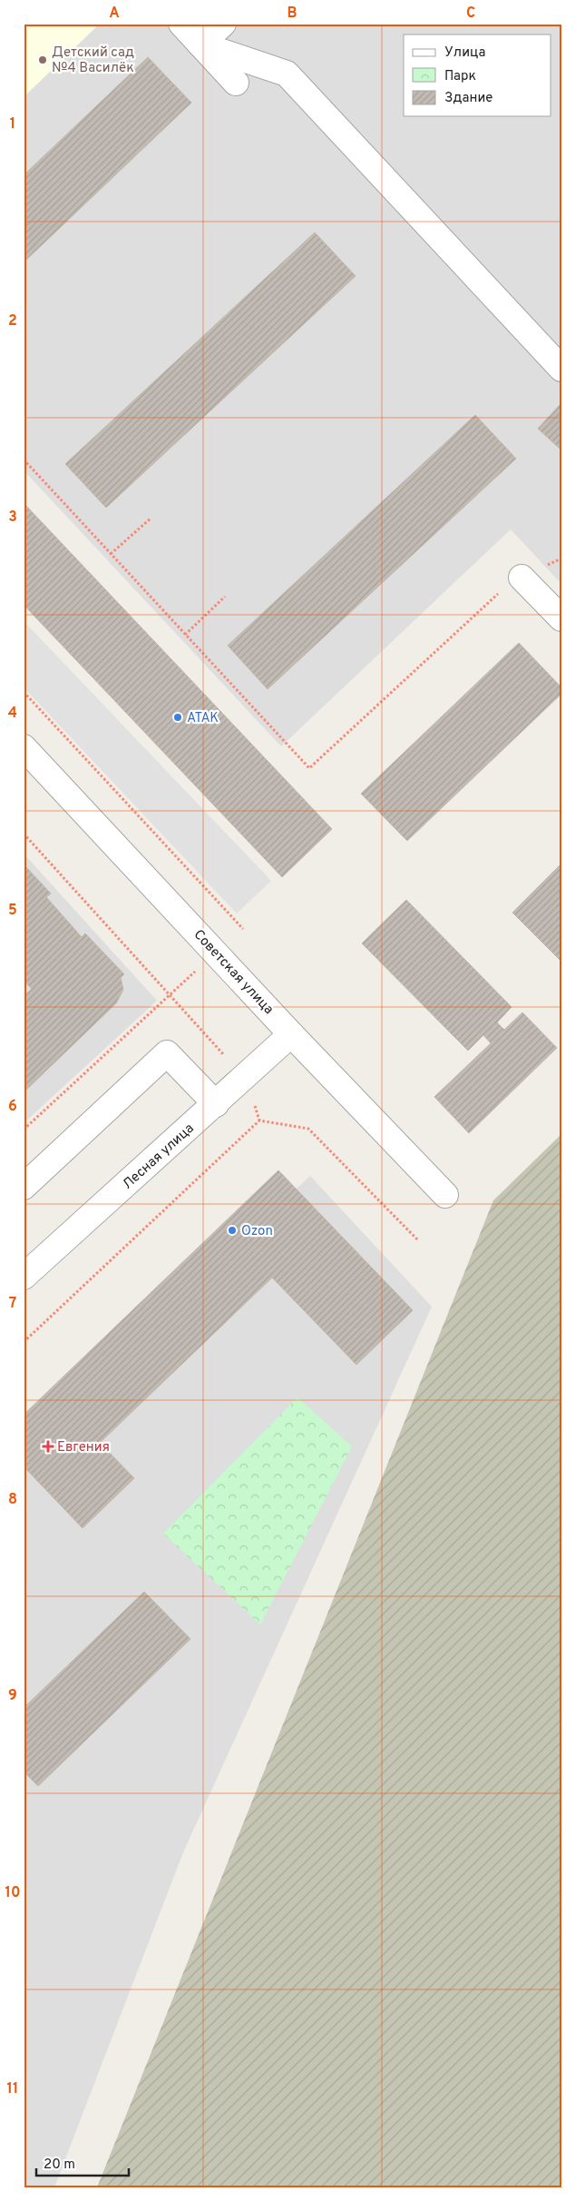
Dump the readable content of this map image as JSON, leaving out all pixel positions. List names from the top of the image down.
{
  "streets": {
    "street": ["Советская улица", "Лесная улица"]
  },
  "crossings": [
    ["Советская улица", "Лесная улица"]
  ],
  "places": {
    "other": ["Детский сад №4 Василёк", "АТАК", "Ozon"],
    "health": ["Евгения"]
  },
  "legend": ["Улица", "Парк", "Здание"],
  "scale_bar": "20 m",
  "grid": {
    "columns": ["A", "B", "C"],
    "rows": [
      "1",
      "2",
      "3",
      "4",
      "5",
      "6",
      "7",
      "8",
      "9",
      "10",
      "11"
    ]
  }
}
